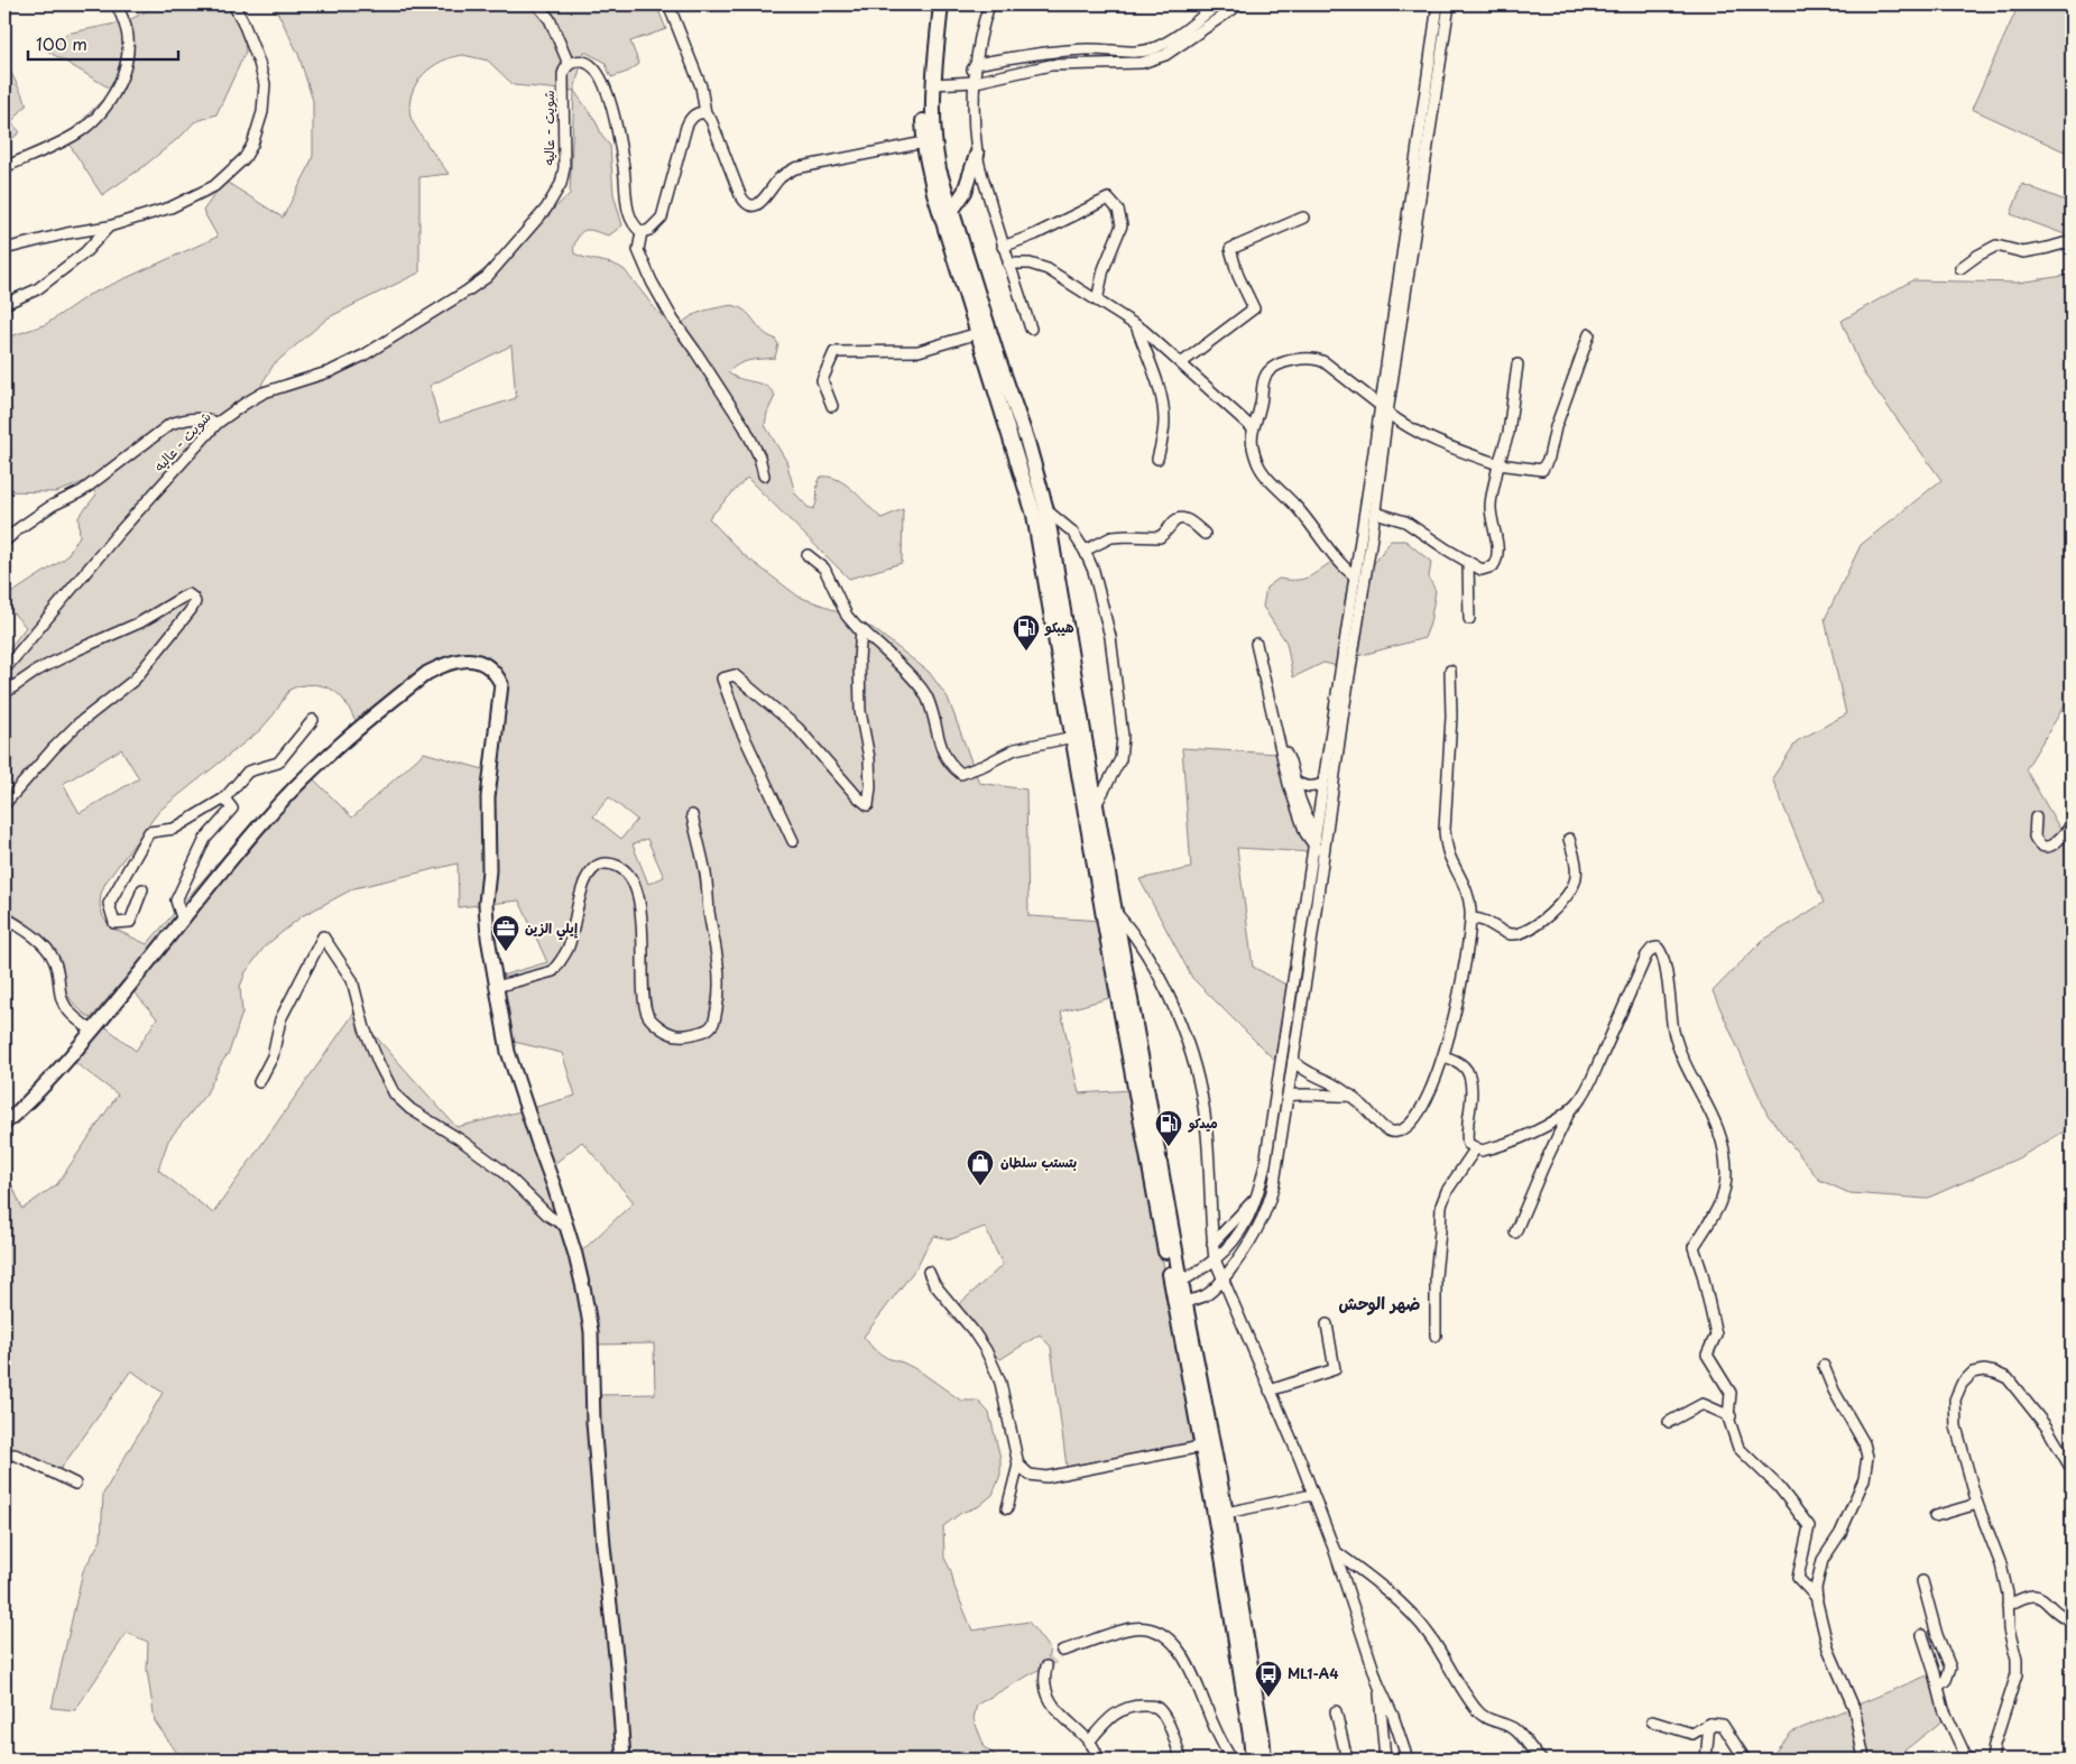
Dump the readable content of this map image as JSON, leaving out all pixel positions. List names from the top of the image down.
{
  "streets": {
    "street": ["شويت - عاليه"]
  },
  "districts": ["ضهر الوحش"],
  "places": {
    "fuel station": ["هيبكو", "ميدكو"],
    "office": ["إيلي الزين"],
    "shop": ["بتستب سلطان"],
    "bus stop": ["ML1-A4"]
  },
  "scale_bar": "100 m"
}
